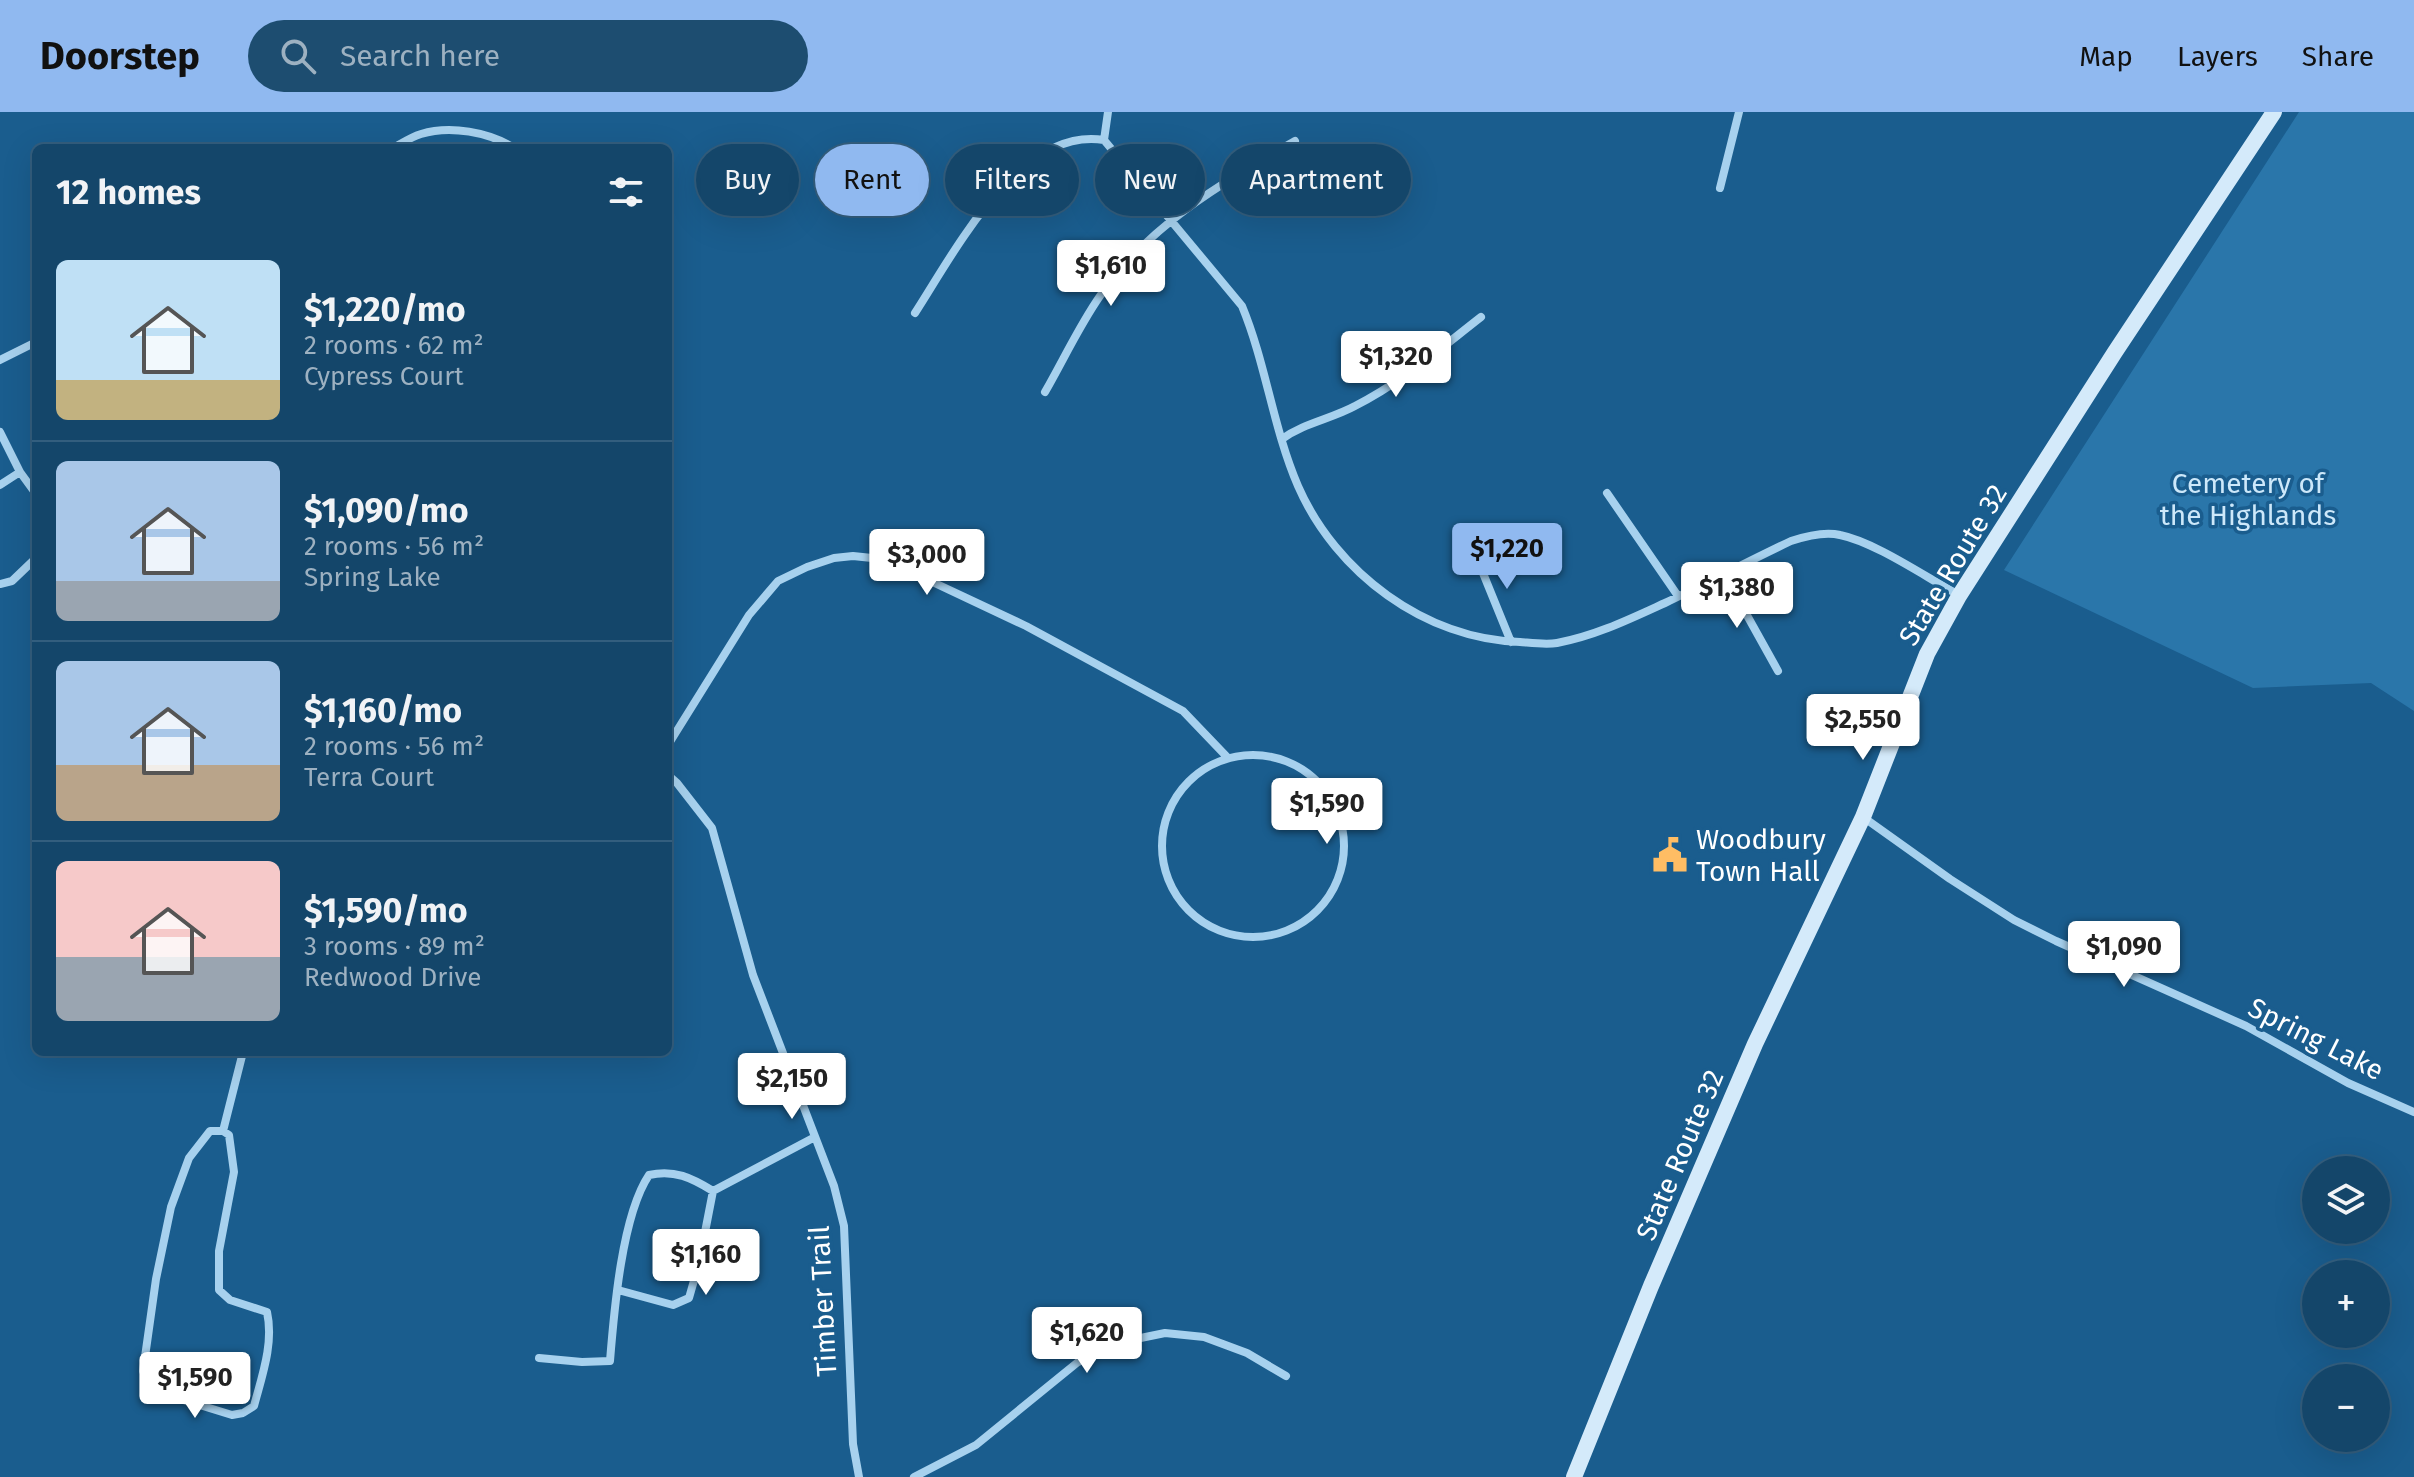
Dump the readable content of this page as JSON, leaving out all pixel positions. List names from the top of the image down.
{
  "streets": {
    "main road": ["State Route 32"],
    "street": ["Spring Lake", "Timber Trail"]
  },
  "crossings": [
    ["State Route 32", "Spring Lake"]
  ],
  "parks": ["Cemetery of the Highlands"],
  "places": {
    "public building": ["Woodbury Town Hall"]
  },
  "page": {
    "header": "Doorstep",
    "search": "Search here",
    "nav": ["Map", "Layers", "Share"],
    "chip": [
      "Buy",
      "Rent",
      "Filters",
      "New",
      "Apartment"
    ],
    "heading": "12 homes",
    "price": [
      "$1,610",
      "$1,320",
      "$1,220",
      "$3,000",
      "$1,380",
      "$2,550",
      "$1,590",
      "$1,090",
      "$2,150",
      "$1,160",
      "$1,620",
      "$1,590"
    ],
    "list": [
      {
        "name": "$1,220/mo",
        "note": "2 rooms · 62 m² · Cypress Court"
      },
      {
        "name": "$1,090/mo",
        "note": "2 rooms · 56 m² · Spring Lake"
      },
      {
        "name": "$1,160/mo",
        "note": "2 rooms · 56 m² · Terra Court"
      },
      {
        "name": "$1,590/mo",
        "note": "3 rooms · 89 m² · Redwood Drive"
      }
    ],
    "map_buttons": ["+", "−"]
  }
}
